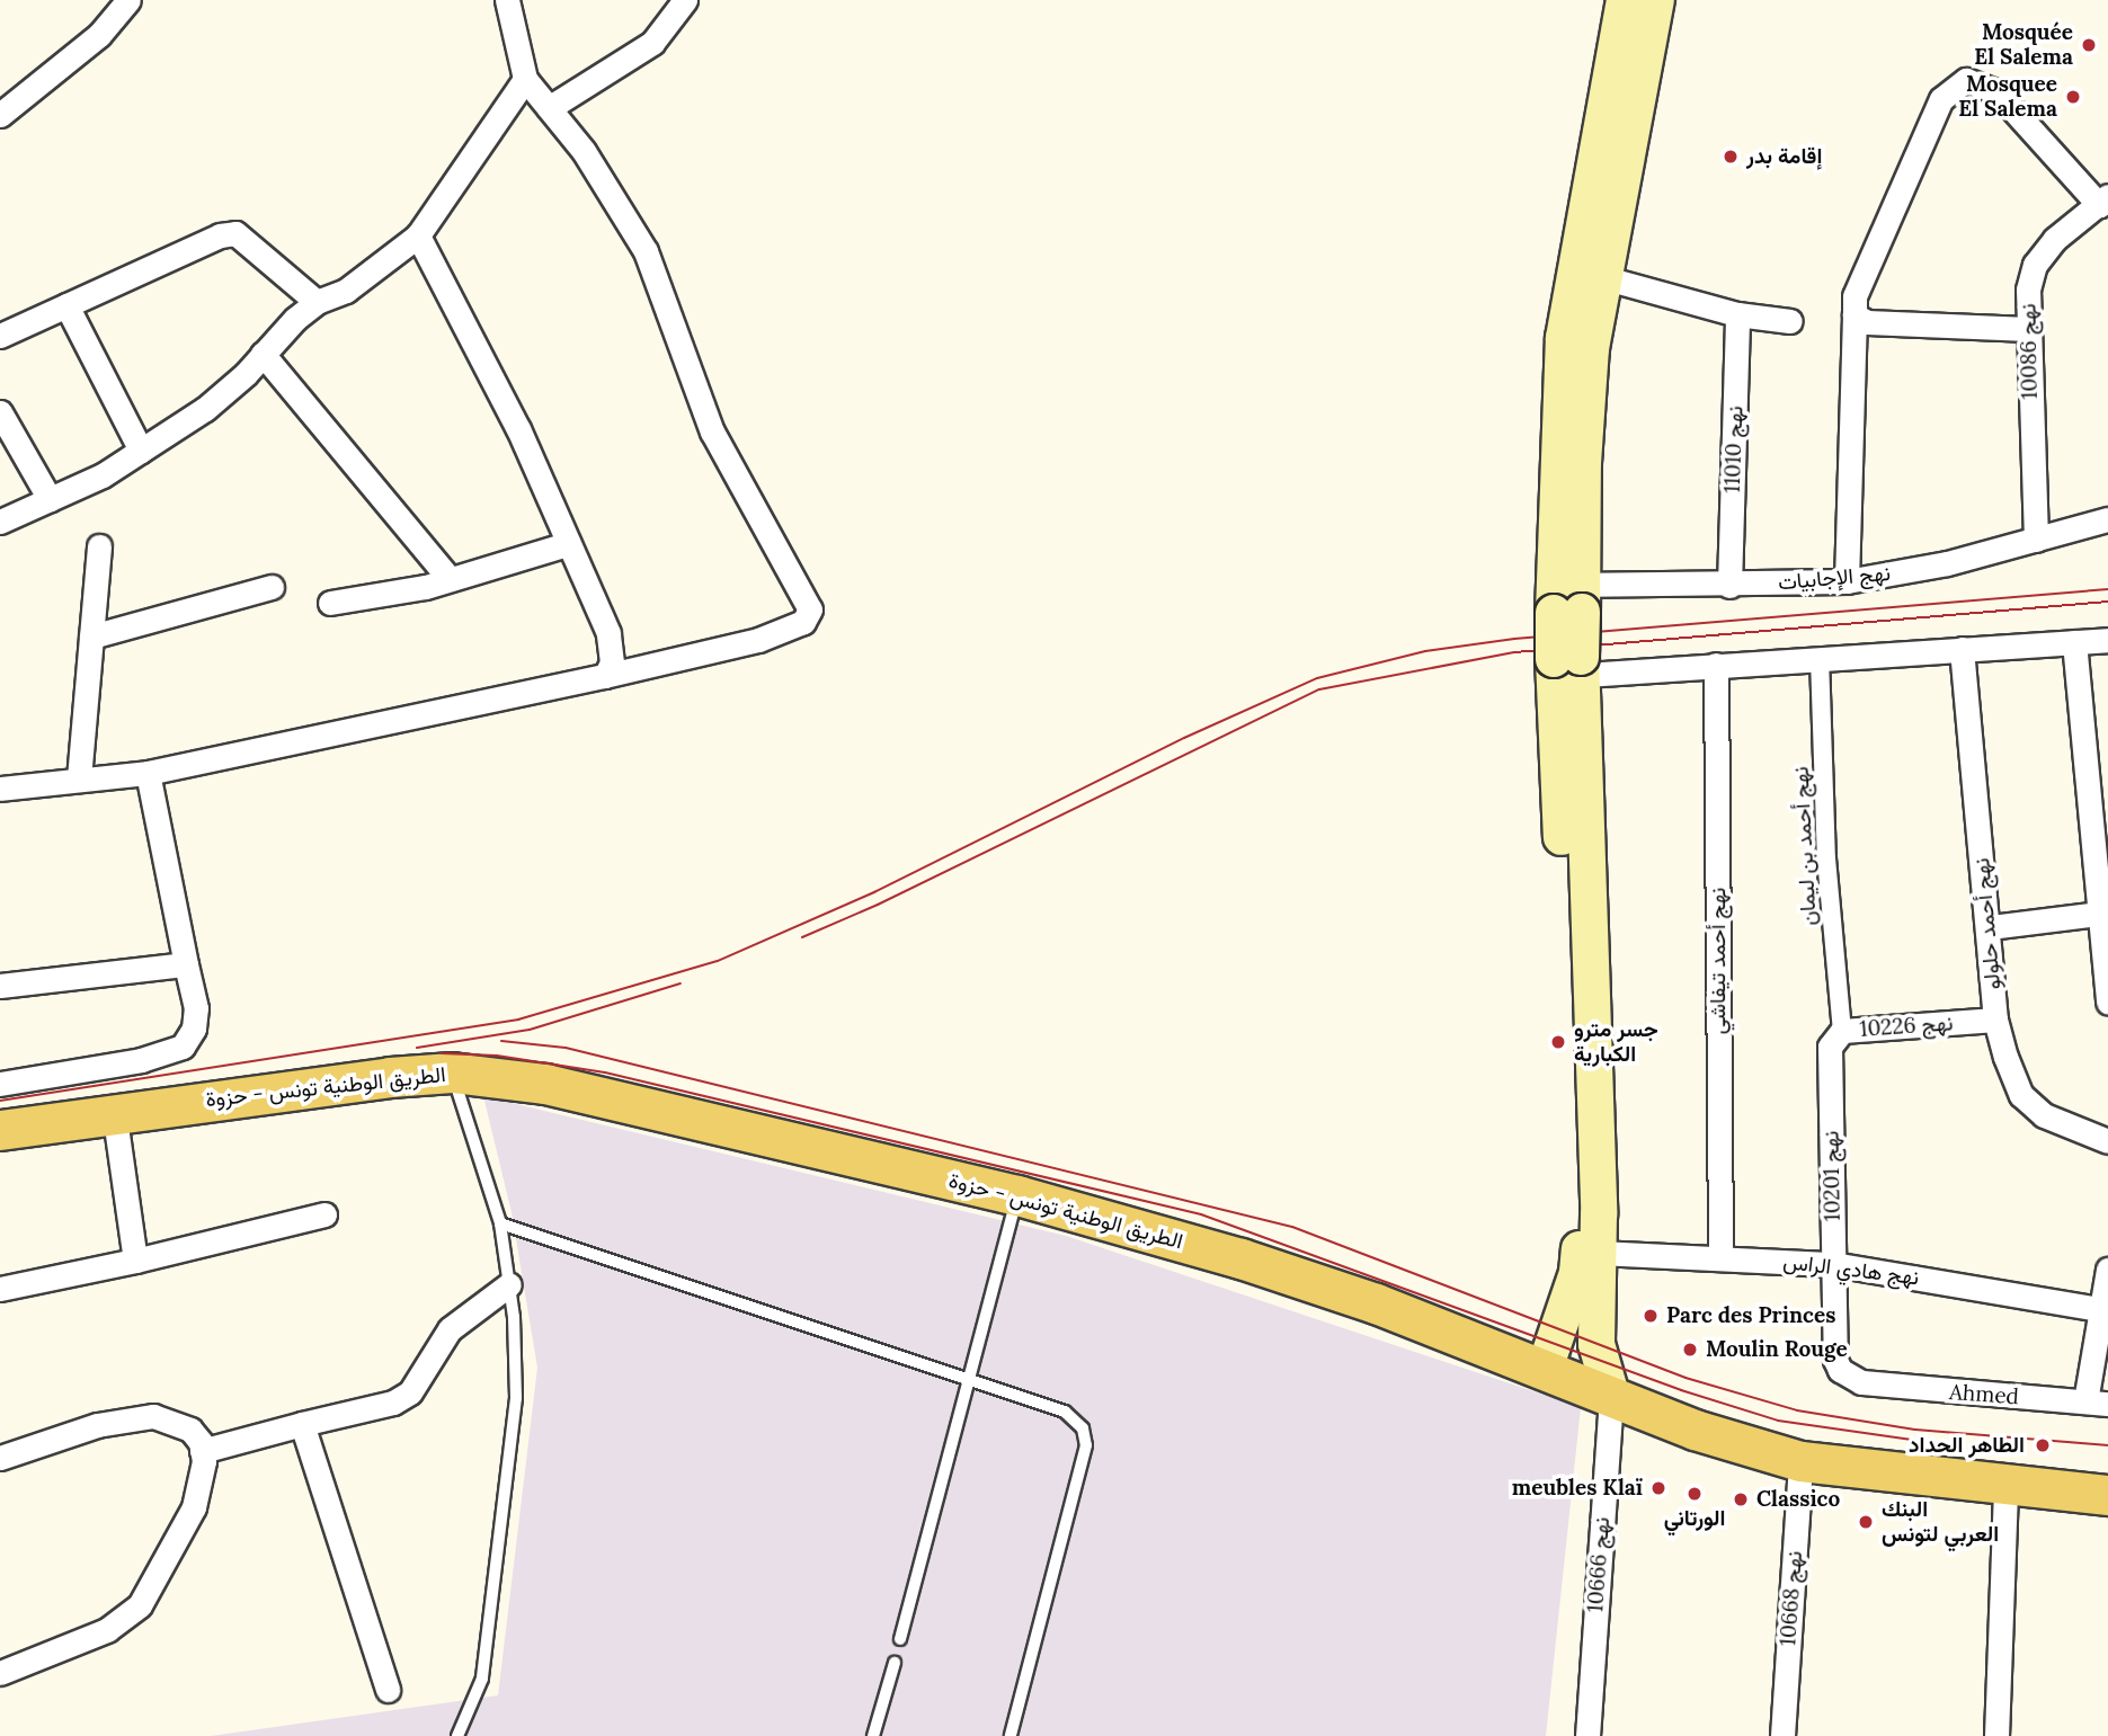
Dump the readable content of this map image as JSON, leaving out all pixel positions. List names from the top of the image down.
{
  "streets": {
    "main road": ["الطريق الوطنية تونس - حزوة"],
    "street": [
      "نهج 10086",
      "نهج 11010",
      "نهج الإجابيات",
      "نهج أحمد بن ليمان",
      "نهج أحمد حلولو",
      "نهج أحمد تيفاشي",
      "نهج 10226",
      "نهج 10201",
      "نهج هادي الراس",
      "Ahmed",
      "نهج 10666",
      "نهج 10668"
    ]
  },
  "crossings": [
    ["نهج 10086", "نهج الإجابيات"],
    ["نهج 11010", "نهج الإجابيات"],
    ["نهج أحمد بن ليمان", "نهج 10226"],
    ["نهج أحمد حلولو", "نهج 10226"],
    ["نهج أحمد تيفاشي", "نهج هادي الراس"],
    ["نهج 10226", "نهج 10201"],
    ["الطريق الوطنية تونس - حزوة", "نهج 10666"],
    ["الطريق الوطنية تونس - حزوة", "نهج 10668"],
    ["نهج 10201", "نهج هادي الراس"],
    ["نهج 10201", "Ahmed"]
  ],
  "places": [
    "Mosquée El Salema",
    "Mosquee El Salema",
    "إقامة بدر",
    "جسر مترو الكبارية",
    "Parc des Princes",
    "Moulin Rouge",
    "الطاهر الحداد",
    "meubles Klaï",
    "الورتاني",
    "Classico",
    "البنك العربي لتونس"
  ]
}
